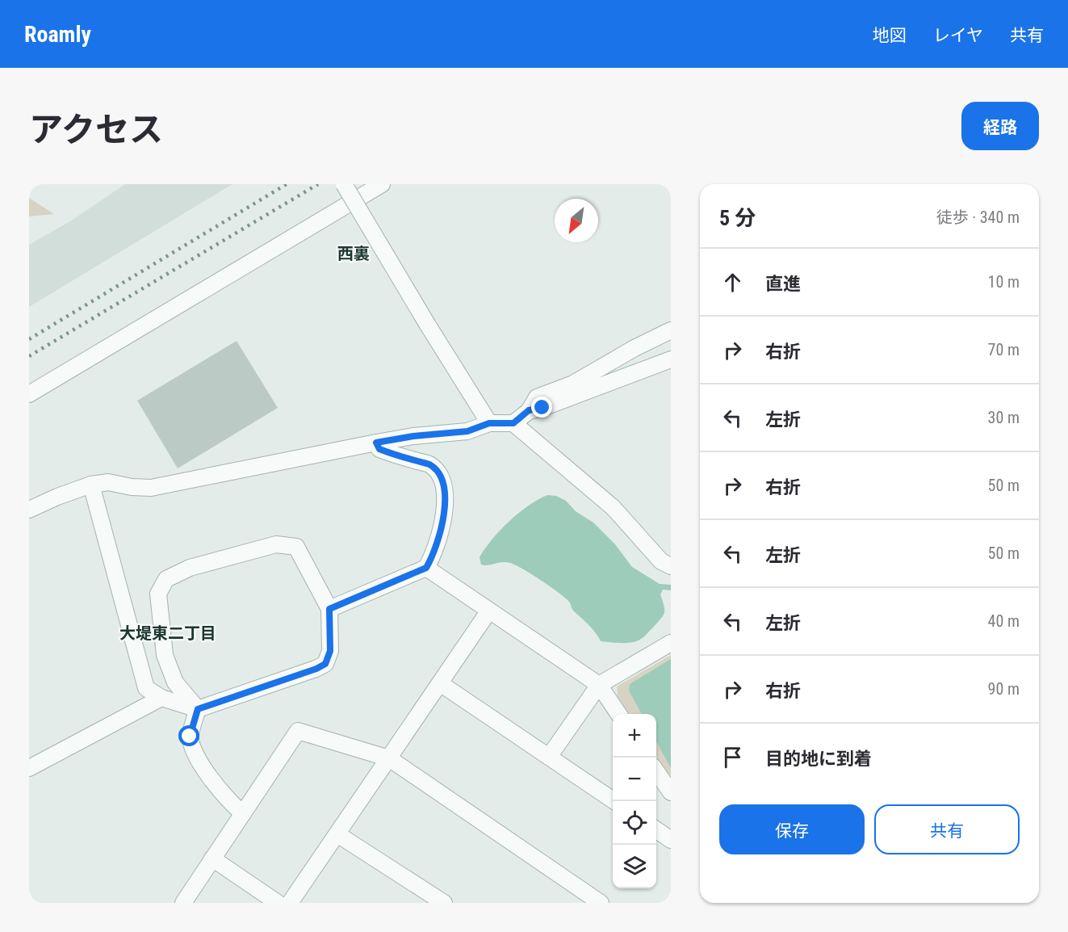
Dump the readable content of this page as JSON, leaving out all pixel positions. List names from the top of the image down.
{
  "districts": ["西裏", "大堤東二丁目"],
  "north": "bottom left",
  "page": {
    "header": "Roamly",
    "nav": ["地図", "レイヤ", "共有"],
    "title": "アクセス",
    "buttons": [
      "経路",
      ["保存", "共有"]
    ],
    "heading": ["5 分", "徒歩 · 340 m"],
    "list": [
      ["直進", "10 m"],
      ["右折", "70 m"],
      ["左折", "30 m"],
      ["右折", "50 m"],
      ["左折", "50 m"],
      ["左折", "40 m"],
      ["右折", "90 m"],
      "目的地に到着"
    ],
    "map_buttons": ["+", "−"]
  }
}
